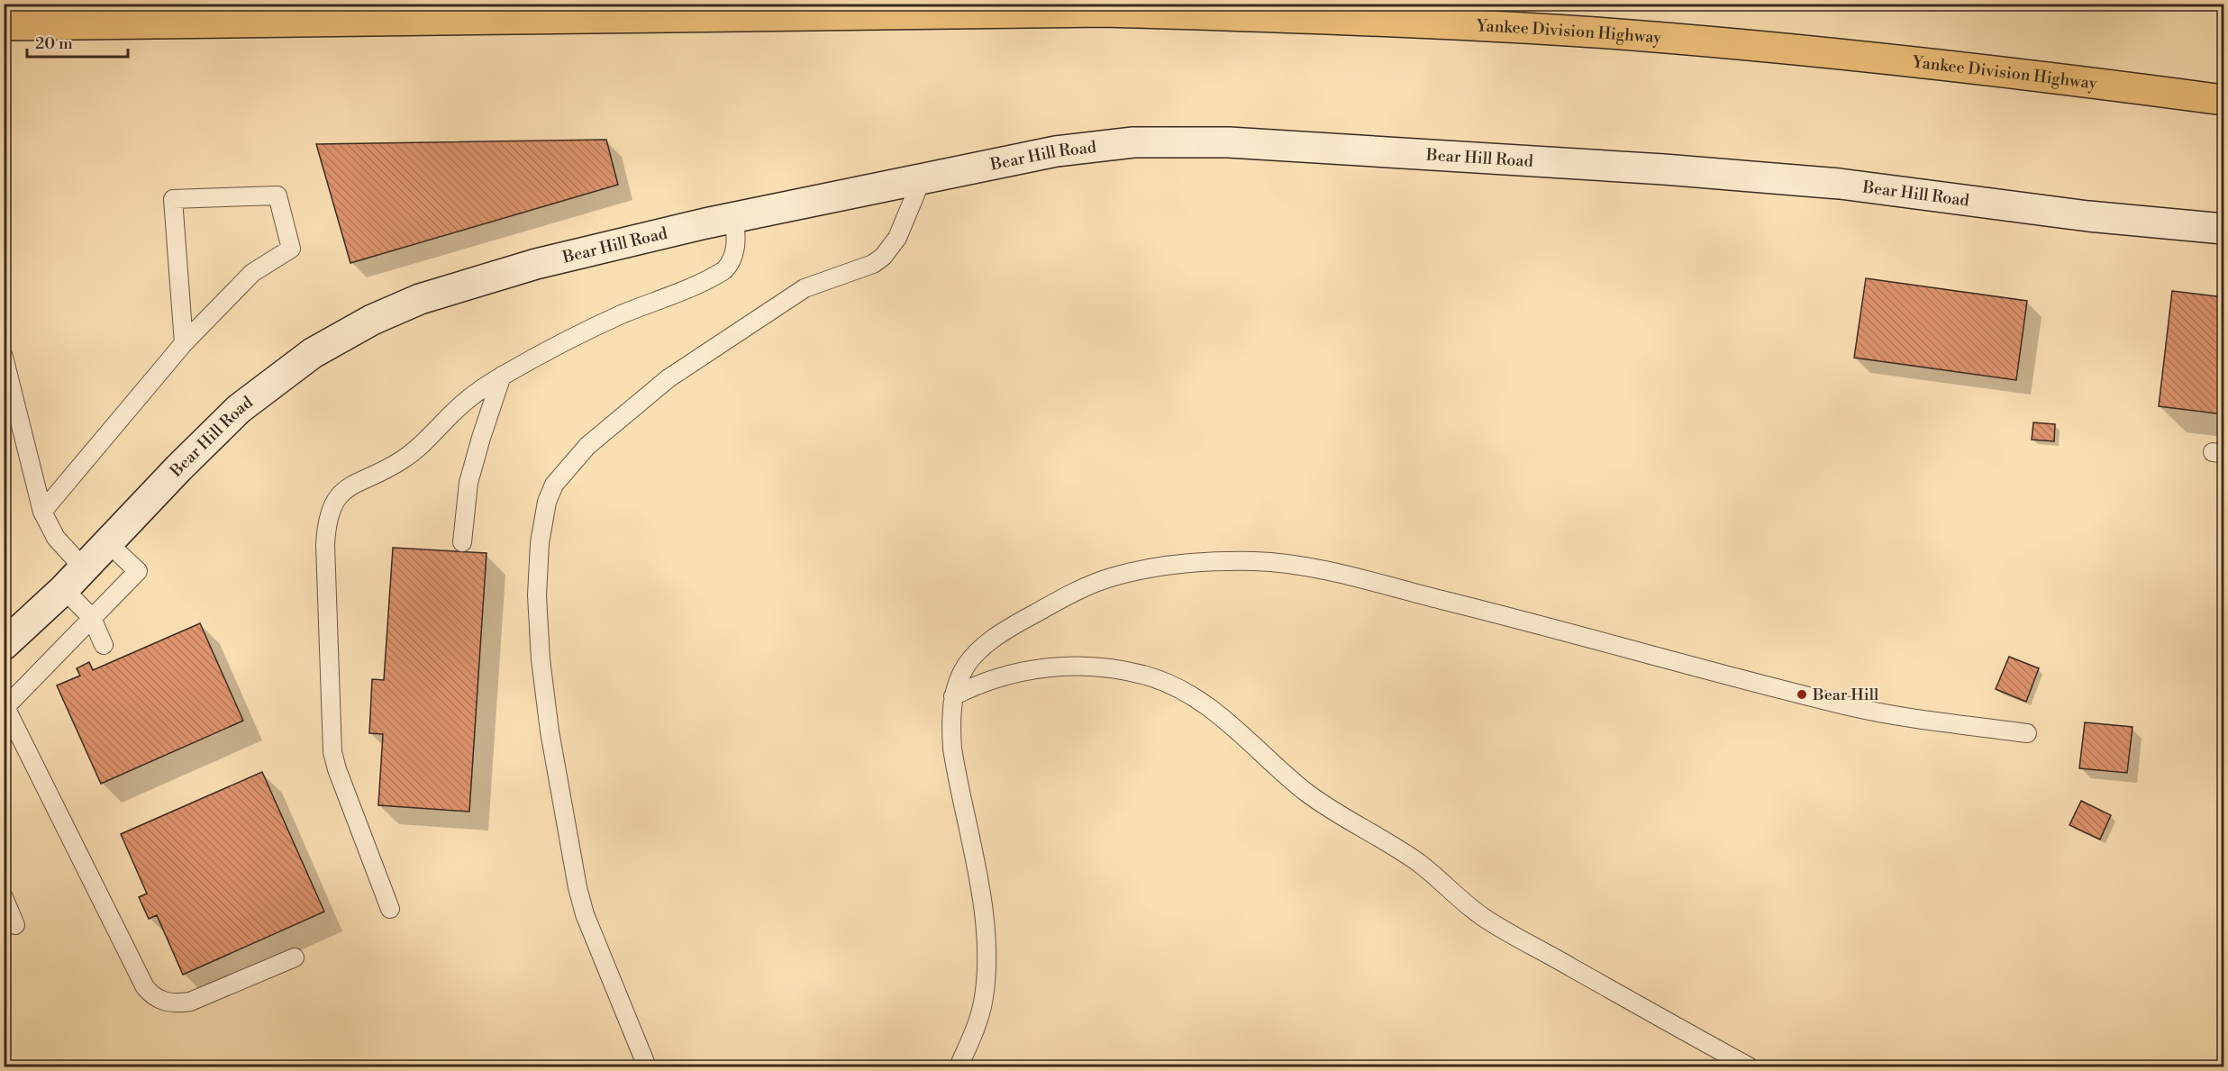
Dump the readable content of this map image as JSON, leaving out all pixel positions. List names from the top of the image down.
{
  "streets": {
    "highway": ["Yankee Division Highway"],
    "street": ["Bear Hill Road"]
  },
  "places": ["Bear Hill"],
  "scale_bar": "20 m"
}
